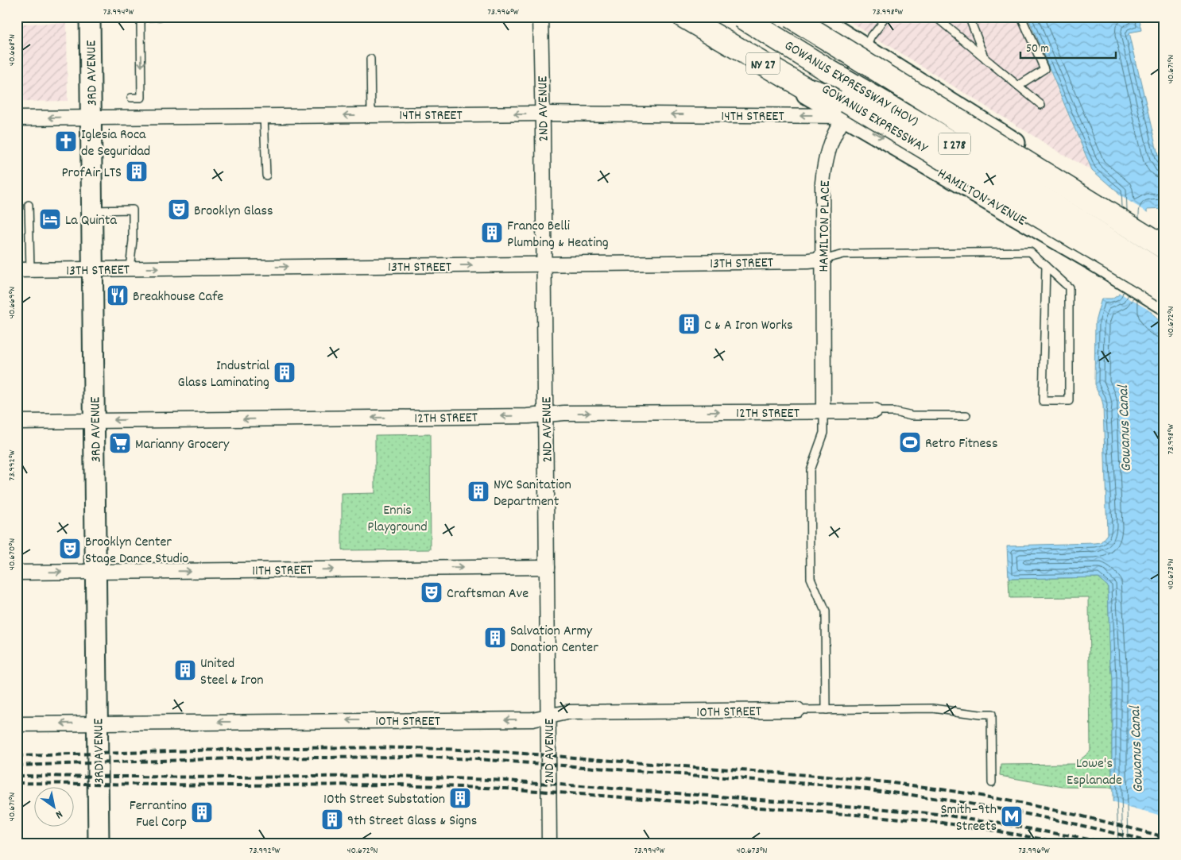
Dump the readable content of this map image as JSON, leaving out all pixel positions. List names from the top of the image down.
{
  "streets": {
    "highway": [
      "NY 27",
      "GOWANUS EXPRESSWAY (HOV)",
      "GOWANUS EXPRESSWAY",
      "I 278"
    ],
    "main road": ["3RD AVENUE", "HAMILTON AVENUE"],
    "street": [
      "2ND AVENUE",
      "14TH STREET",
      "HAMILTON PLACE",
      "13TH STREET",
      "12TH STREET",
      "11TH STREET",
      "10TH STREET"
    ]
  },
  "crossings": [
    ["NY 27", "14TH STREET"],
    ["NY 27", "GOWANUS EXPRESSWAY"],
    ["NY 27", "HAMILTON AVENUE"],
    ["NY 27", "HAMILTON PLACE"],
    ["3RD AVENUE", "14TH STREET"],
    ["3RD AVENUE", "13TH STREET"],
    ["3RD AVENUE", "12TH STREET"],
    ["3RD AVENUE", "11TH STREET"],
    ["3RD AVENUE", "10TH STREET"],
    ["2ND AVENUE", "14TH STREET"],
    ["2ND AVENUE", "13TH STREET"],
    ["2ND AVENUE", "12TH STREET"],
    ["2ND AVENUE", "11TH STREET"],
    ["2ND AVENUE", "10TH STREET"],
    ["14TH STREET", "GOWANUS EXPRESSWAY"],
    ["14TH STREET", "HAMILTON AVENUE"],
    ["14TH STREET", "HAMILTON PLACE"],
    ["GOWANUS EXPRESSWAY", "HAMILTON AVENUE"],
    ["GOWANUS EXPRESSWAY", "HAMILTON PLACE"],
    ["HAMILTON AVENUE", "HAMILTON PLACE"],
    ["HAMILTON PLACE", "13TH STREET"],
    ["HAMILTON PLACE", "12TH STREET"]
  ],
  "one_way": [
    "14TH STREET",
    "13TH STREET",
    "11TH STREET",
    "10TH STREET"
  ],
  "water": ["Gowanus Canal"],
  "parks": ["Ennis Playground", "Lowe's Esplanade"],
  "places": {
    "church": ["Iglesia Roca de Seguridad"],
    "building": [
      "ProfAir LTS",
      "Franco Belli Plumbing & Heating",
      "C & A Iron Works",
      "Industrial Glass Laminating",
      "NYC Sanitation Department",
      "Salvation Army Donation Center",
      "United Steel & Iron",
      "10th Street Substation",
      "Ferrantino Fuel Corp",
      "9th Street Glass & Signs"
    ],
    "theatre": ["Brooklyn Glass", "Brooklyn Center Stage Dance Studio", "Craftsman Ave"],
    "hotel": ["La Quinta"],
    "restaurant": ["Breakhouse Cafe"],
    "sports": ["Retro Fitness"],
    "supermarket": ["Marianny Grocery"],
    "metro station": ["Smith–9th Streets"]
  },
  "scale_bar": "50 m",
  "north": "bottom right",
  "coordinates": [
    "73.994°W",
    "73.996°W",
    "73.998°W",
    "40.668°N",
    "40.671°N",
    "40.669°N",
    "40.672°N",
    "73.992°W",
    "40.670°N",
    "40.673°N"
  ]
}
